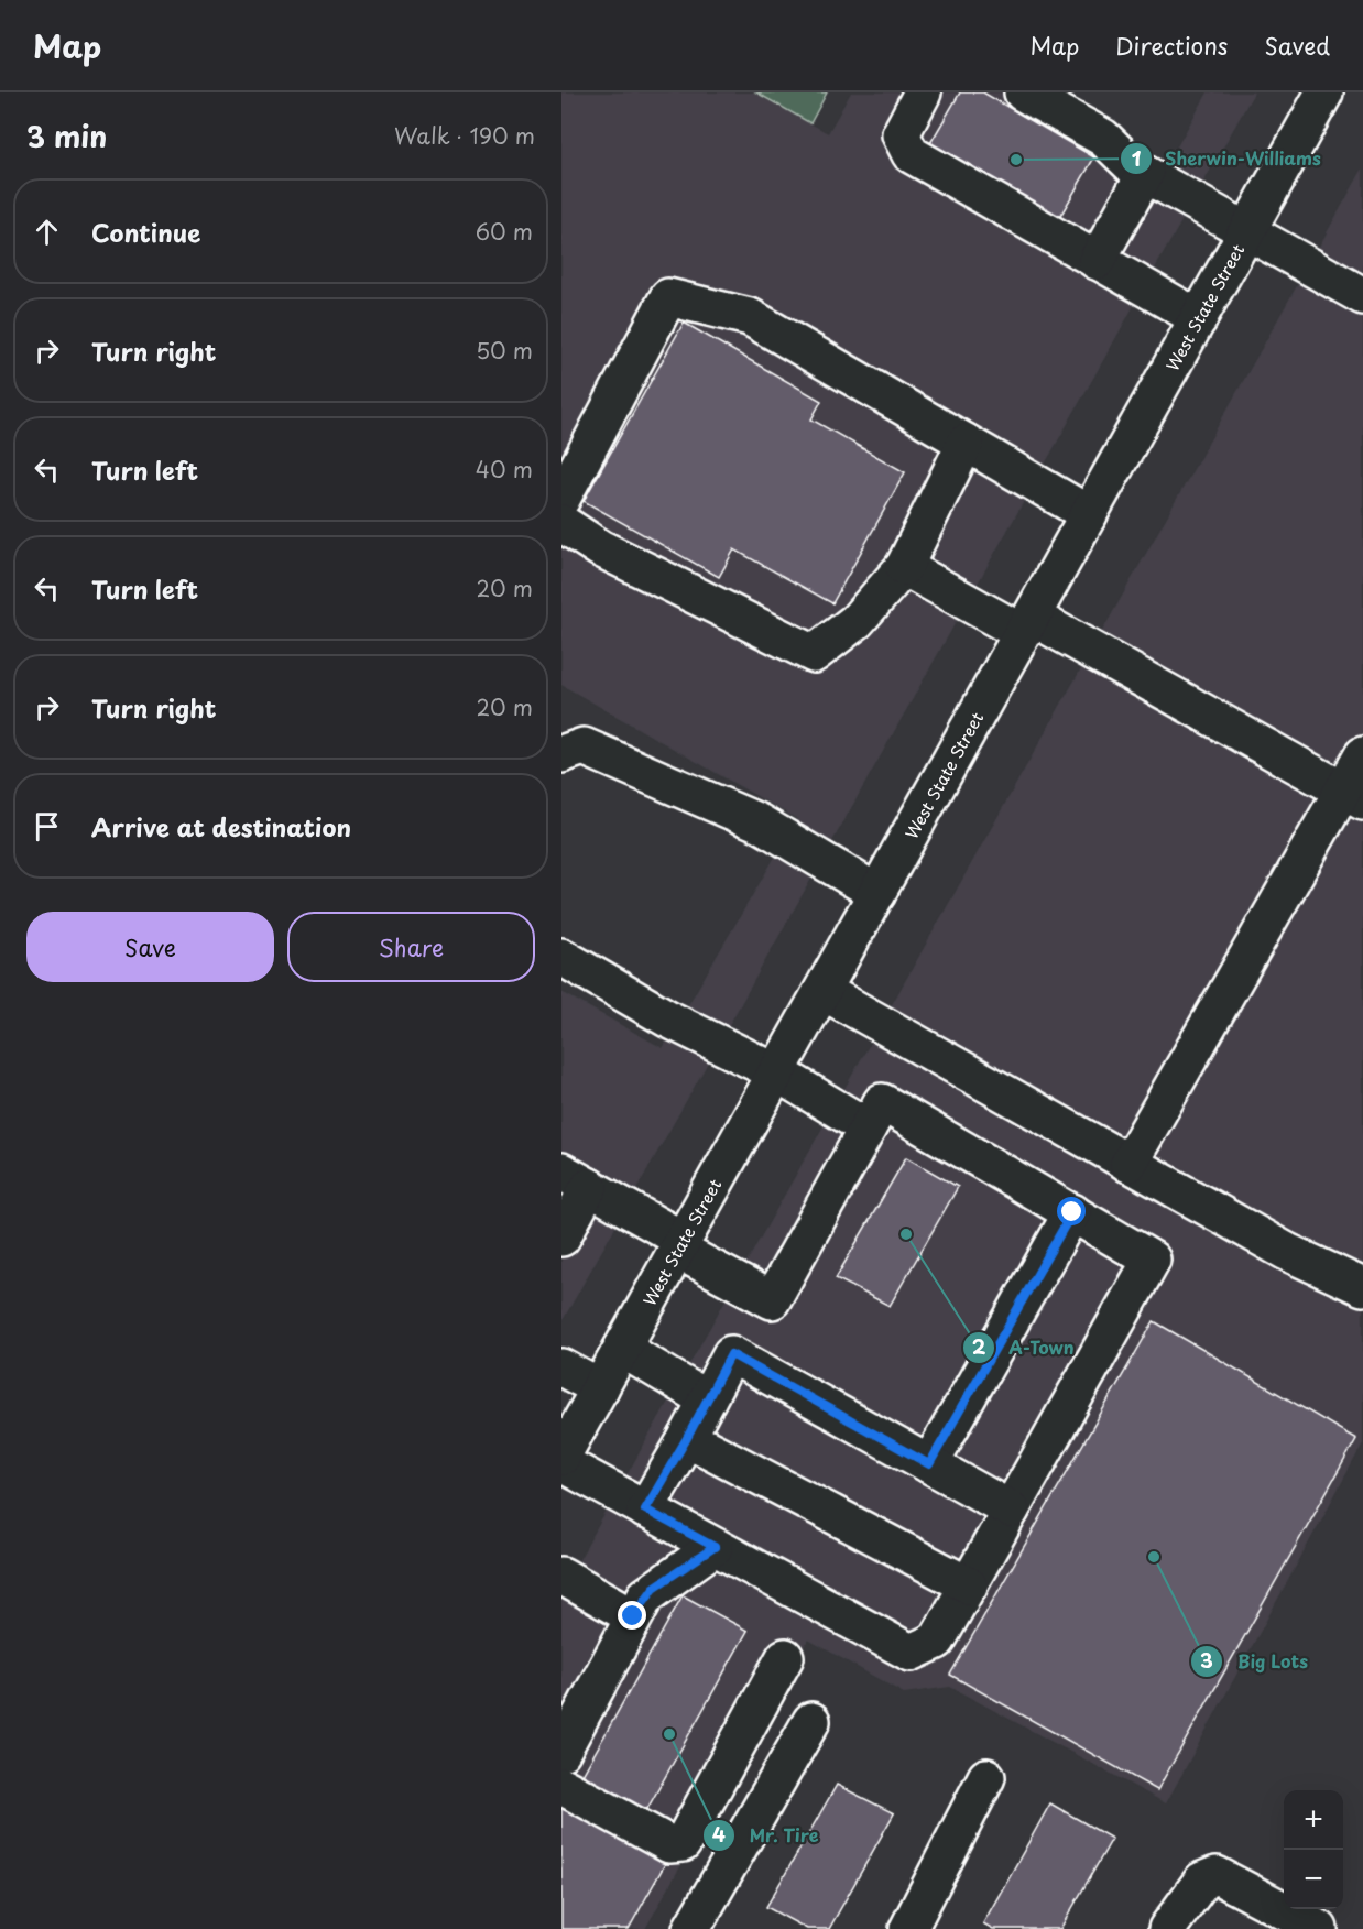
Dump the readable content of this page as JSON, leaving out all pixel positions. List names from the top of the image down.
{
  "streets": {
    "main road": ["West State Street"]
  },
  "places": [
    "Sherwin-Williams",
    "A-Town",
    "Big Lots",
    "Mr. Tire"
  ],
  "page": {
    "header": "Map",
    "nav": ["Map", "Directions", "Saved"],
    "heading": ["3 min", "Walk · 190 m"],
    "list": [
      ["Continue", "60 m"],
      ["Turn right", "50 m"],
      ["Turn left", "40 m"],
      ["Turn left", "20 m"],
      ["Turn right", "20 m"],
      "Arrive at destination"
    ],
    "buttons": ["Save", "Share"],
    "map_buttons": ["+", "−"]
  }
}
